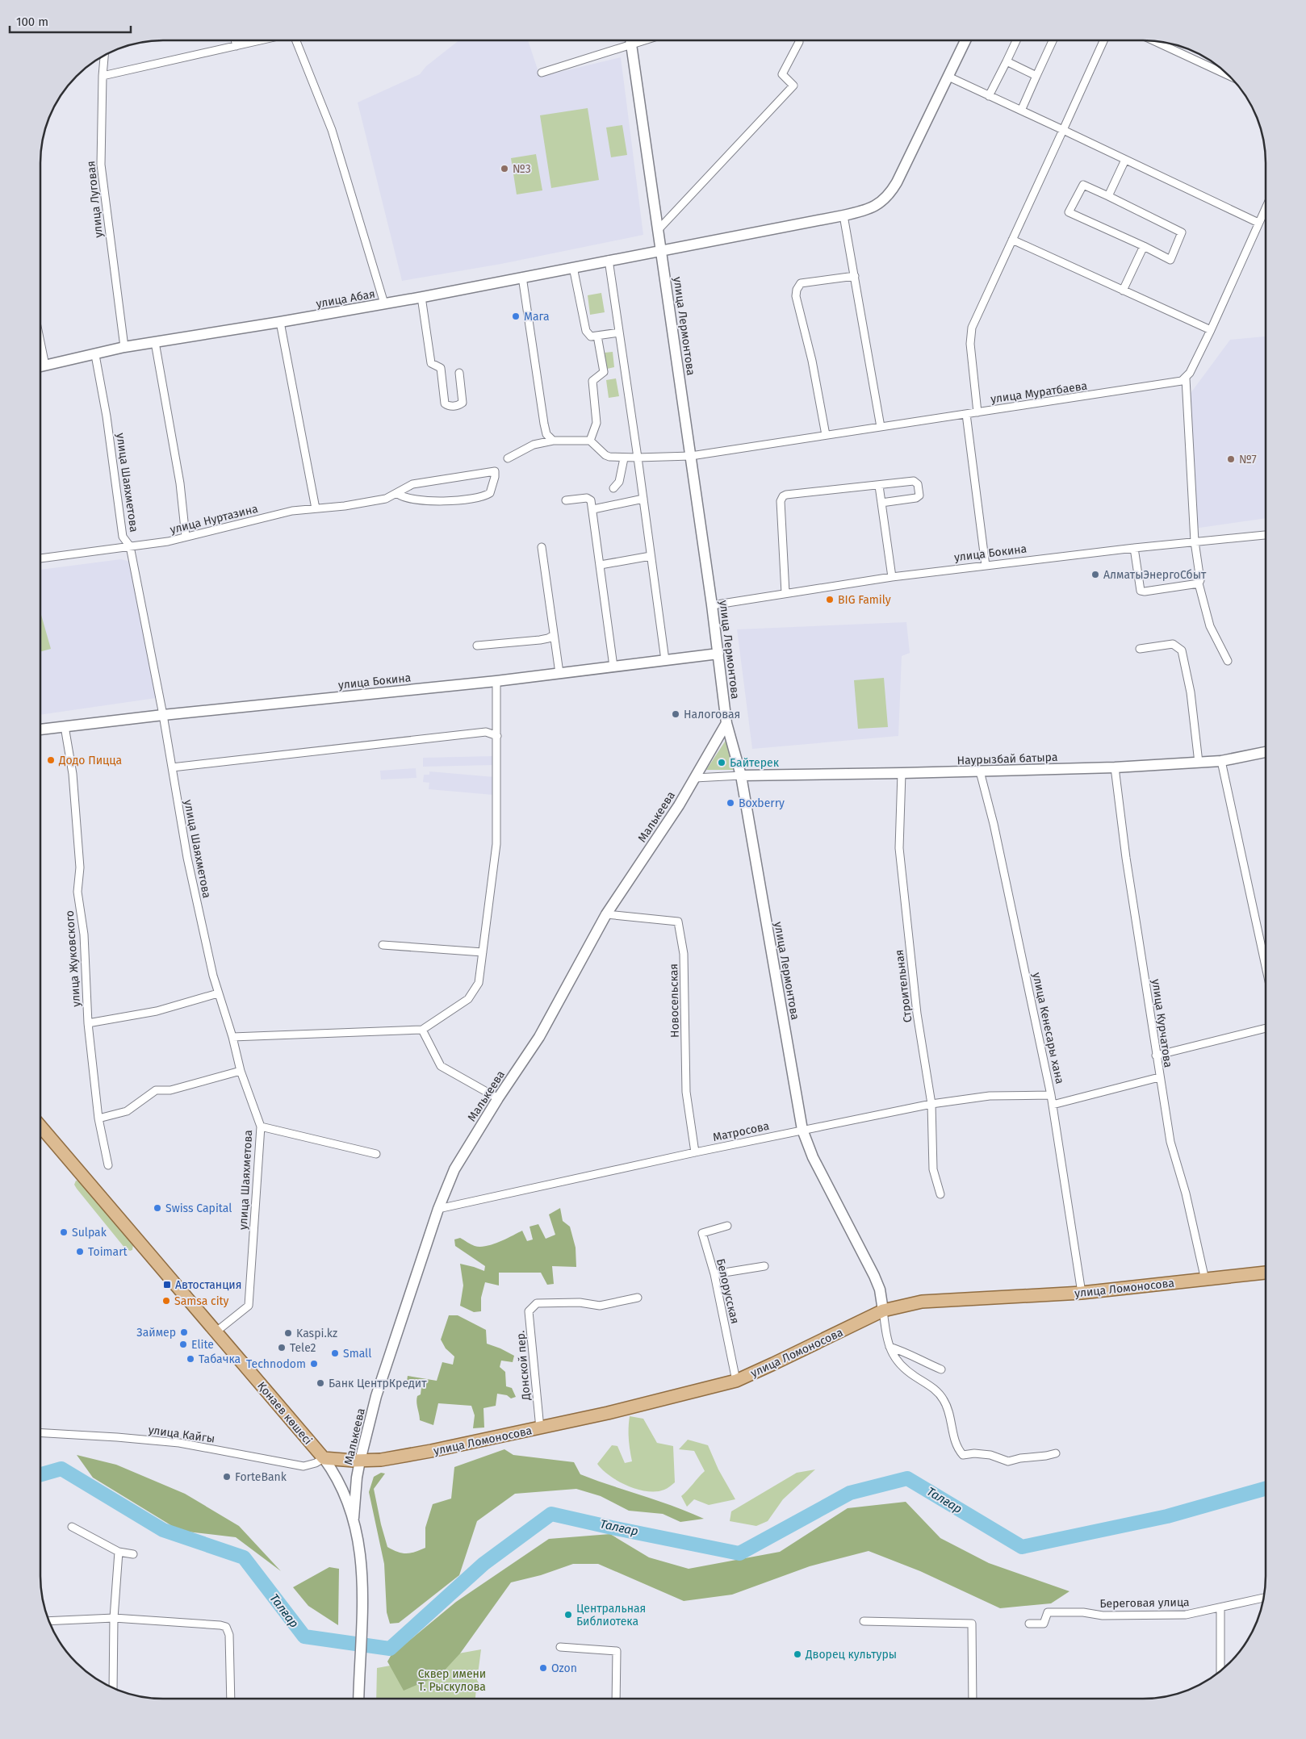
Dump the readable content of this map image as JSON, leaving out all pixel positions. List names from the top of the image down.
{
  "streets": {
    "main road": [
      "улица Абая",
      "улица Лермонтова",
      "улица Бокина",
      "Наурызбай батыра",
      "Малькеева",
      "улица Ломоносова",
      "Қонаев көшесі"
    ],
    "street": [
      "улица Луговая",
      "улица Муратбаева",
      "улица Шаяхметова",
      "улица Нуртазина",
      "улица Жуковского",
      "Строительная",
      "Новосельская",
      "улица Курчатова",
      "улица Кенесары хана",
      "Матросова",
      "Белорусская",
      "Донской пер.",
      "улица Кайгы",
      "Береговая улица"
    ]
  },
  "crossings": [
    ["улица Луговая", "улица Абая"],
    ["улица Абая", "улица Лермонтова"],
    ["улица Абая", "улица Шаяхметова"],
    ["улица Лермонтова", "улица Муратбаева"],
    ["улица Лермонтова", "улица Бокина"],
    ["улица Лермонтова", "Наурызбай батыра"],
    ["улица Лермонтова", "Малькеева"],
    ["улица Лермонтова", "Матросова"],
    ["улица Лермонтова", "улица Ломоносова"],
    ["улица Шаяхметова", "улица Нуртазина"],
    ["улица Шаяхметова", "улица Бокина"],
    ["улица Шаяхметова", "Қонаев көшесі"],
    ["улица Бокина", "улица Жуковского"],
    ["Наурызбай батыра", "Строительная"],
    ["Наурызбай батыра", "улица Курчатова"],
    ["Наурызбай батыра", "улица Кенесары хана"],
    ["Малькеева", "Новосельская"],
    ["Малькеева", "Матросова"],
    ["Малькеева", "улица Ломоносова"],
    ["Малькеева", "Қонаев көшесі"],
    ["Строительная", "Матросова"],
    ["Новосельская", "Матросова"],
    ["улица Курчатова", "улица Ломоносова"],
    ["улица Кенесары хана", "Матросова"],
    ["улица Кенесары хана", "улица Ломоносова"],
    ["улица Ломоносова", "Белорусская"],
    ["улица Ломоносова", "Донской пер."],
    ["улица Ломоносова", "Қонаев көшесі"],
    ["улица Ломоносова", "улица Кайгы"],
    ["Қонаев көшесі", "улица Кайгы"]
  ],
  "water": ["Талғар"],
  "parks": ["Сквер имени Т. Рыскулова"],
  "places": {
    "other": [
      "№3",
      "Мага",
      "№7",
      "АлматыЭнергоСбыт",
      "BIG Family",
      "Налоговая",
      "Додо Пицца",
      "Байтерек",
      "Boxberry",
      "Swiss Capital",
      "Sulpak",
      "Toimart",
      "Samsa city",
      "Займер",
      "Kaspi.kz",
      "Elite",
      "Tele2",
      "Small",
      "Табачка",
      "Technodom",
      "Банк ЦентрКредит",
      "ForteBank",
      "Центральная Библиотека",
      "Дворец культуры",
      "Ozon"
    ],
    "transit": ["Автостанция"]
  },
  "scale_bar": "100 m"
}
